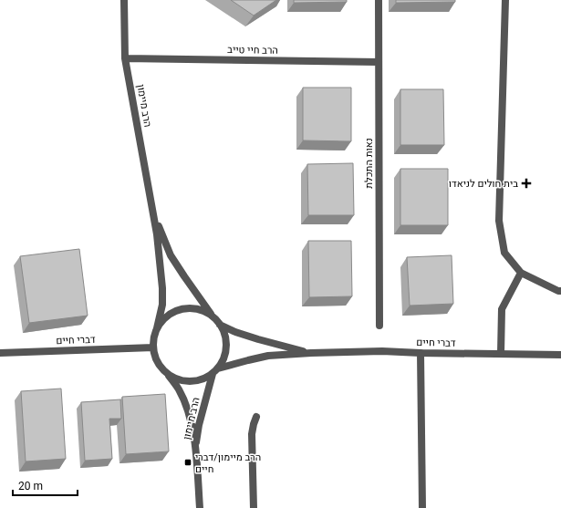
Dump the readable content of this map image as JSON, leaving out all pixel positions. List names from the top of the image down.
{
  "streets": {
    "street": [
      "הרב חיי טייב",
      "הרב מיימון",
      "נאות התכלת",
      "דברי חיים"
    ]
  },
  "crossings": [
    ["הרב חיי טייב", "הרב מיימון"],
    ["הרב חיי טייב", "נאות התכלת"],
    ["הרב מיימון", "דברי חיים"]
  ],
  "places": {
    "health": ["בית חולים לניאדו"],
    "transit": ["הרב מיימון/דברי חיים"]
  },
  "scale_bar": "20 m"
}
